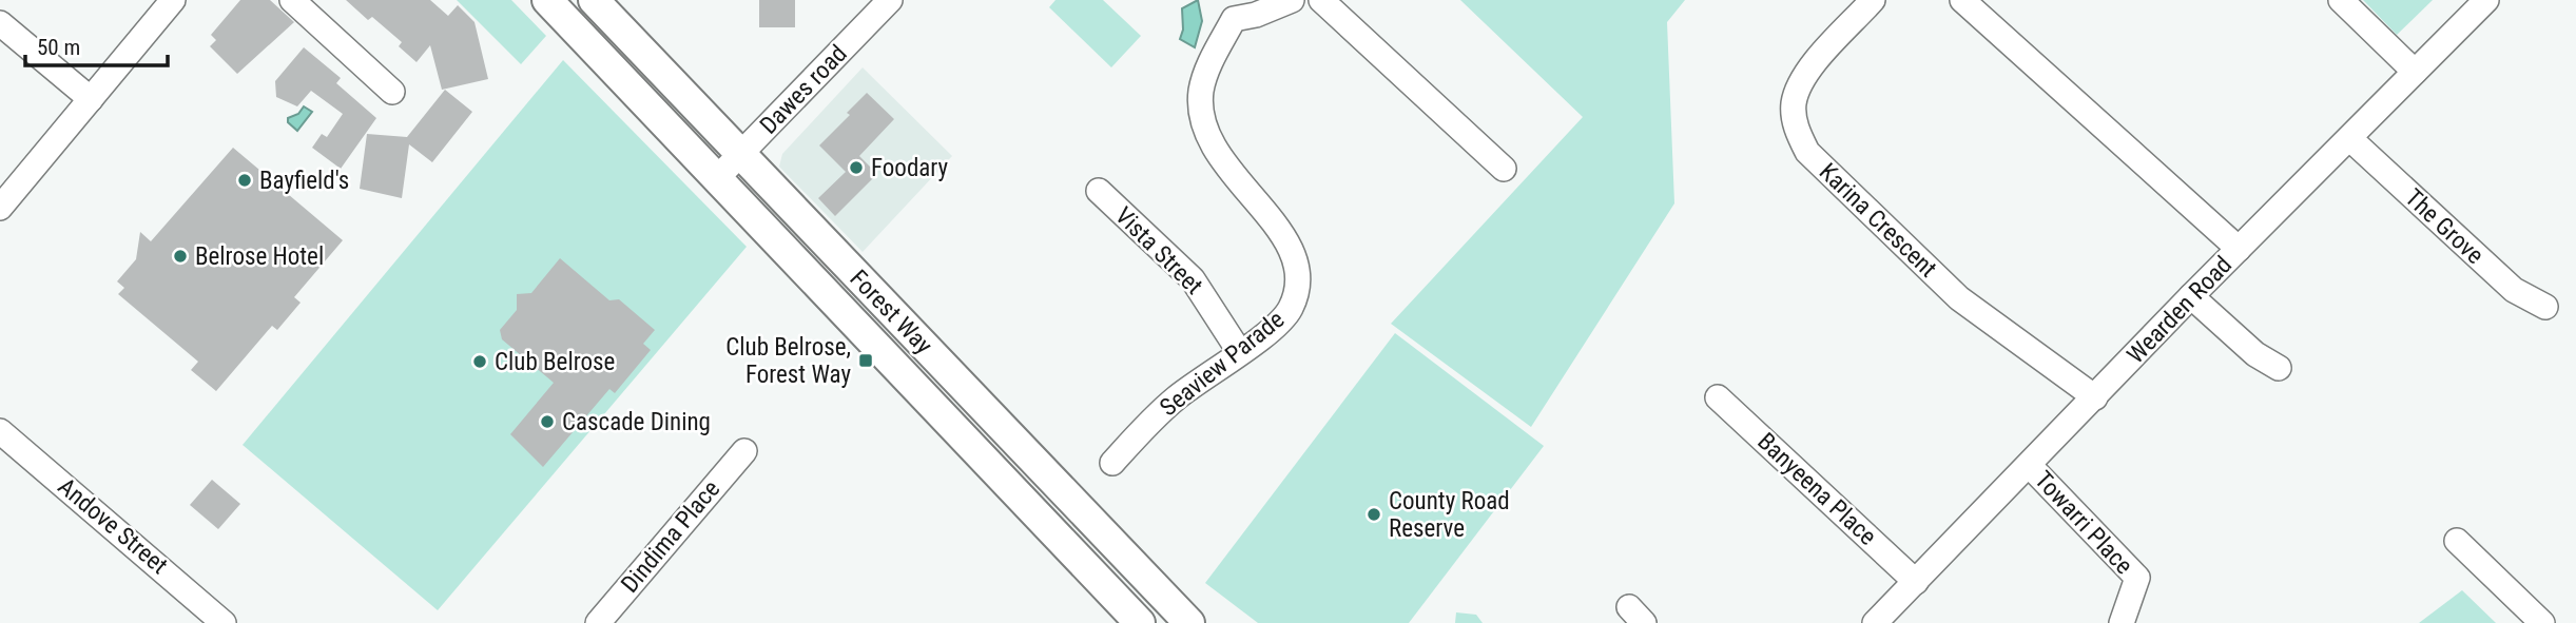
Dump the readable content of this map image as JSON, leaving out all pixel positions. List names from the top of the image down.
{
  "streets": {
    "main road": ["Forest Way"],
    "street": [
      "Dawes road",
      "Karina Crescent",
      "The Grove",
      "Vista Street",
      "Wearden Road",
      "Seaview Parade",
      "Banyeena Place",
      "Towarri Place",
      "Andove Street",
      "Dindima Place"
    ]
  },
  "crossings": [
    ["Dawes road", "Forest Way"],
    ["Karina Crescent", "Wearden Road"],
    ["The Grove", "Wearden Road"],
    ["Vista Street", "Seaview Parade"],
    ["Wearden Road", "Banyeena Place"],
    ["Wearden Road", "Towarri Place"]
  ],
  "places": {
    "other": [
      "Foodary",
      "Bayfield's",
      "Belrose Hotel",
      "Club Belrose",
      "Cascade Dining",
      "County Road Reserve"
    ],
    "transit": ["Club Belrose, Forest Way"]
  },
  "scale_bar": "50 m"
}
